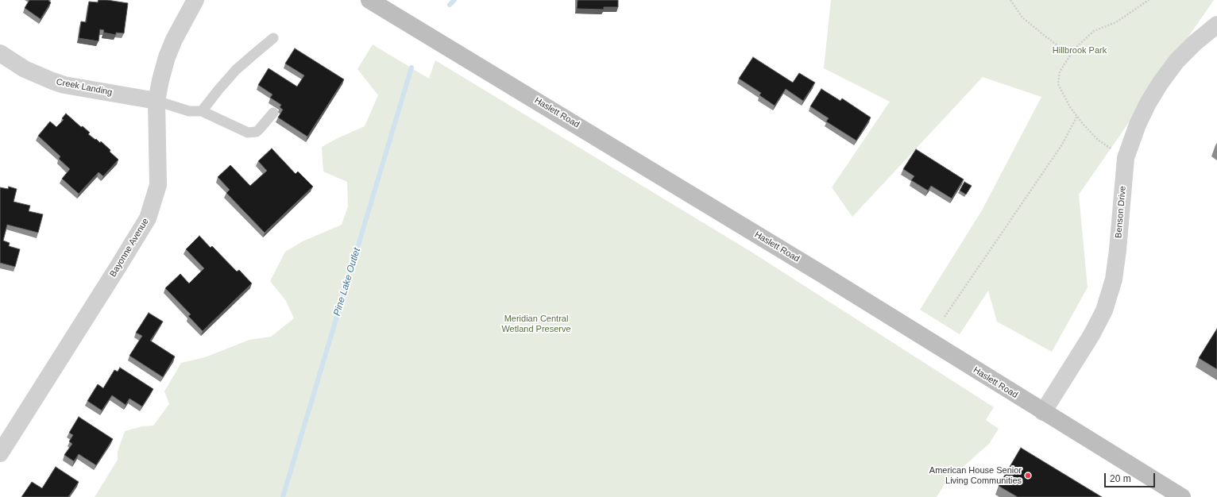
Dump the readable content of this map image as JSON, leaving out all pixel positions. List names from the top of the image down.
{
  "streets": {
    "main road": ["Haslett Road"],
    "street": ["Creek Landing", "Benson Drive", "Bayonne Avenue"]
  },
  "crossings": [
    ["Creek Landing", "Bayonne Avenue"],
    ["Haslett Road", "Benson Drive"]
  ],
  "water": ["Pine Lake Outlet"],
  "parks": ["Hillbrook Park", "Meridian Central Wetland Preserve"],
  "places": ["American House Senior Living Communities"],
  "scale_bar": "20 m"
}
